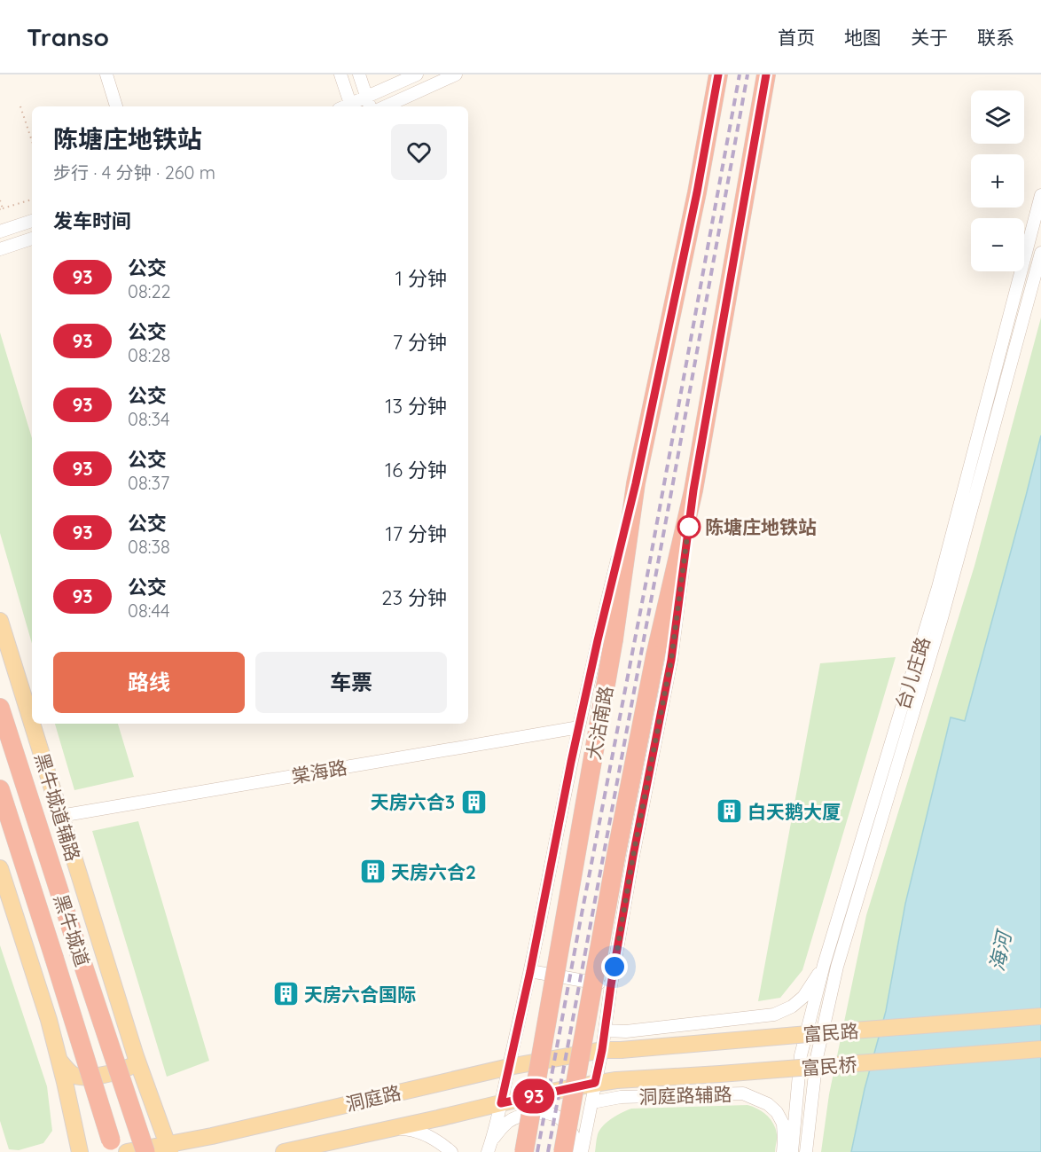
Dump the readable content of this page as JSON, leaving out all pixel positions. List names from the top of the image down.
{
  "streets": {
    "highway": ["大沽南路", "黑牛城道"],
    "main road": [
      "黑牛城道辅路",
      "富民路",
      "富民桥",
      "洞庭路"
    ],
    "street": ["台儿庄路", "棠海路", "洞庭路辅路"]
  },
  "crossings": [
    ["棠海路", "黑牛城道辅路"],
    ["黑牛城道辅路", "洞庭路"],
    ["富民路", "洞庭路"],
    ["富民桥", "洞庭路"]
  ],
  "water": ["海河"],
  "places": {
    "other": ["陈塘庄地铁站"],
    "building": [
      "天房六合3",
      "白天鹅大厦",
      "天房六合2",
      "天房六合国际"
    ]
  },
  "lines": ["bus line 93"],
  "page": {
    "header": "Transo",
    "nav": [
      "首页",
      "地图",
      "关于",
      "联系"
    ],
    "on_map": "93",
    "map_buttons": ["+", "−"],
    "heading": [
      ["陈塘庄地铁站", "步行 · 4 分钟 · 260 m"],
      "发车时间"
    ],
    "list": [
      {
        "mark": "93",
        "name": "公交",
        "note": "08:22",
        "value": "1 分钟"
      },
      {
        "mark": "93",
        "name": "公交",
        "note": "08:28",
        "value": "7 分钟"
      },
      {
        "mark": "93",
        "name": "公交",
        "note": "08:34",
        "value": "13 分钟"
      },
      {
        "mark": "93",
        "name": "公交",
        "note": "08:37",
        "value": "16 分钟"
      },
      {
        "mark": "93",
        "name": "公交",
        "note": "08:38",
        "value": "17 分钟"
      },
      {
        "mark": "93",
        "name": "公交",
        "note": "08:44",
        "value": "23 分钟"
      }
    ],
    "buttons": ["路线", "车票"]
  }
}
